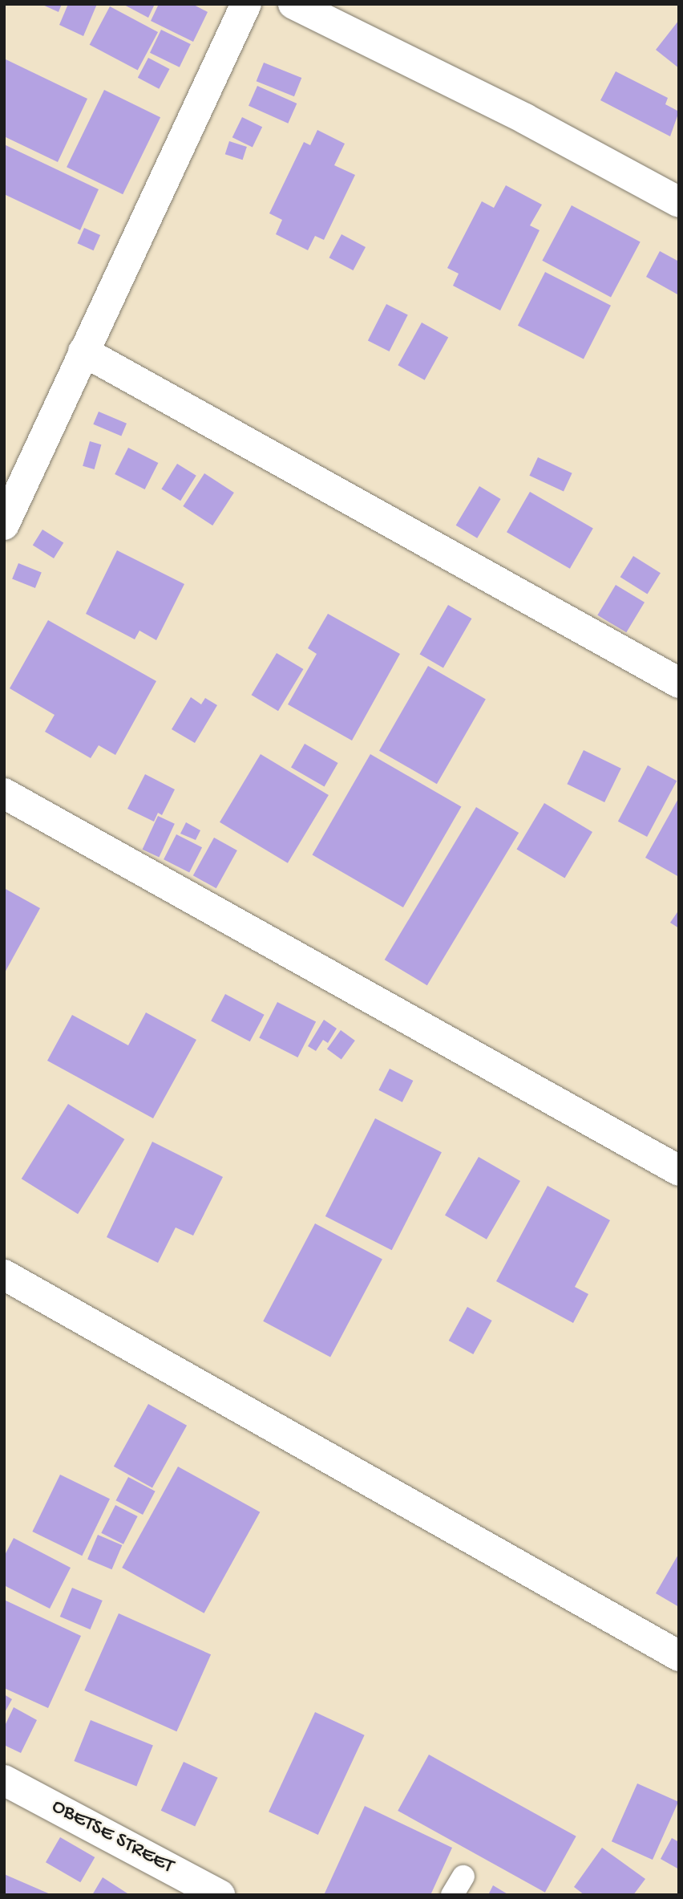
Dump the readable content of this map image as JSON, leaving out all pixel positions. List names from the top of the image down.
{
  "streets": {
    "street": ["OBETSE STREET"]
  }
}
